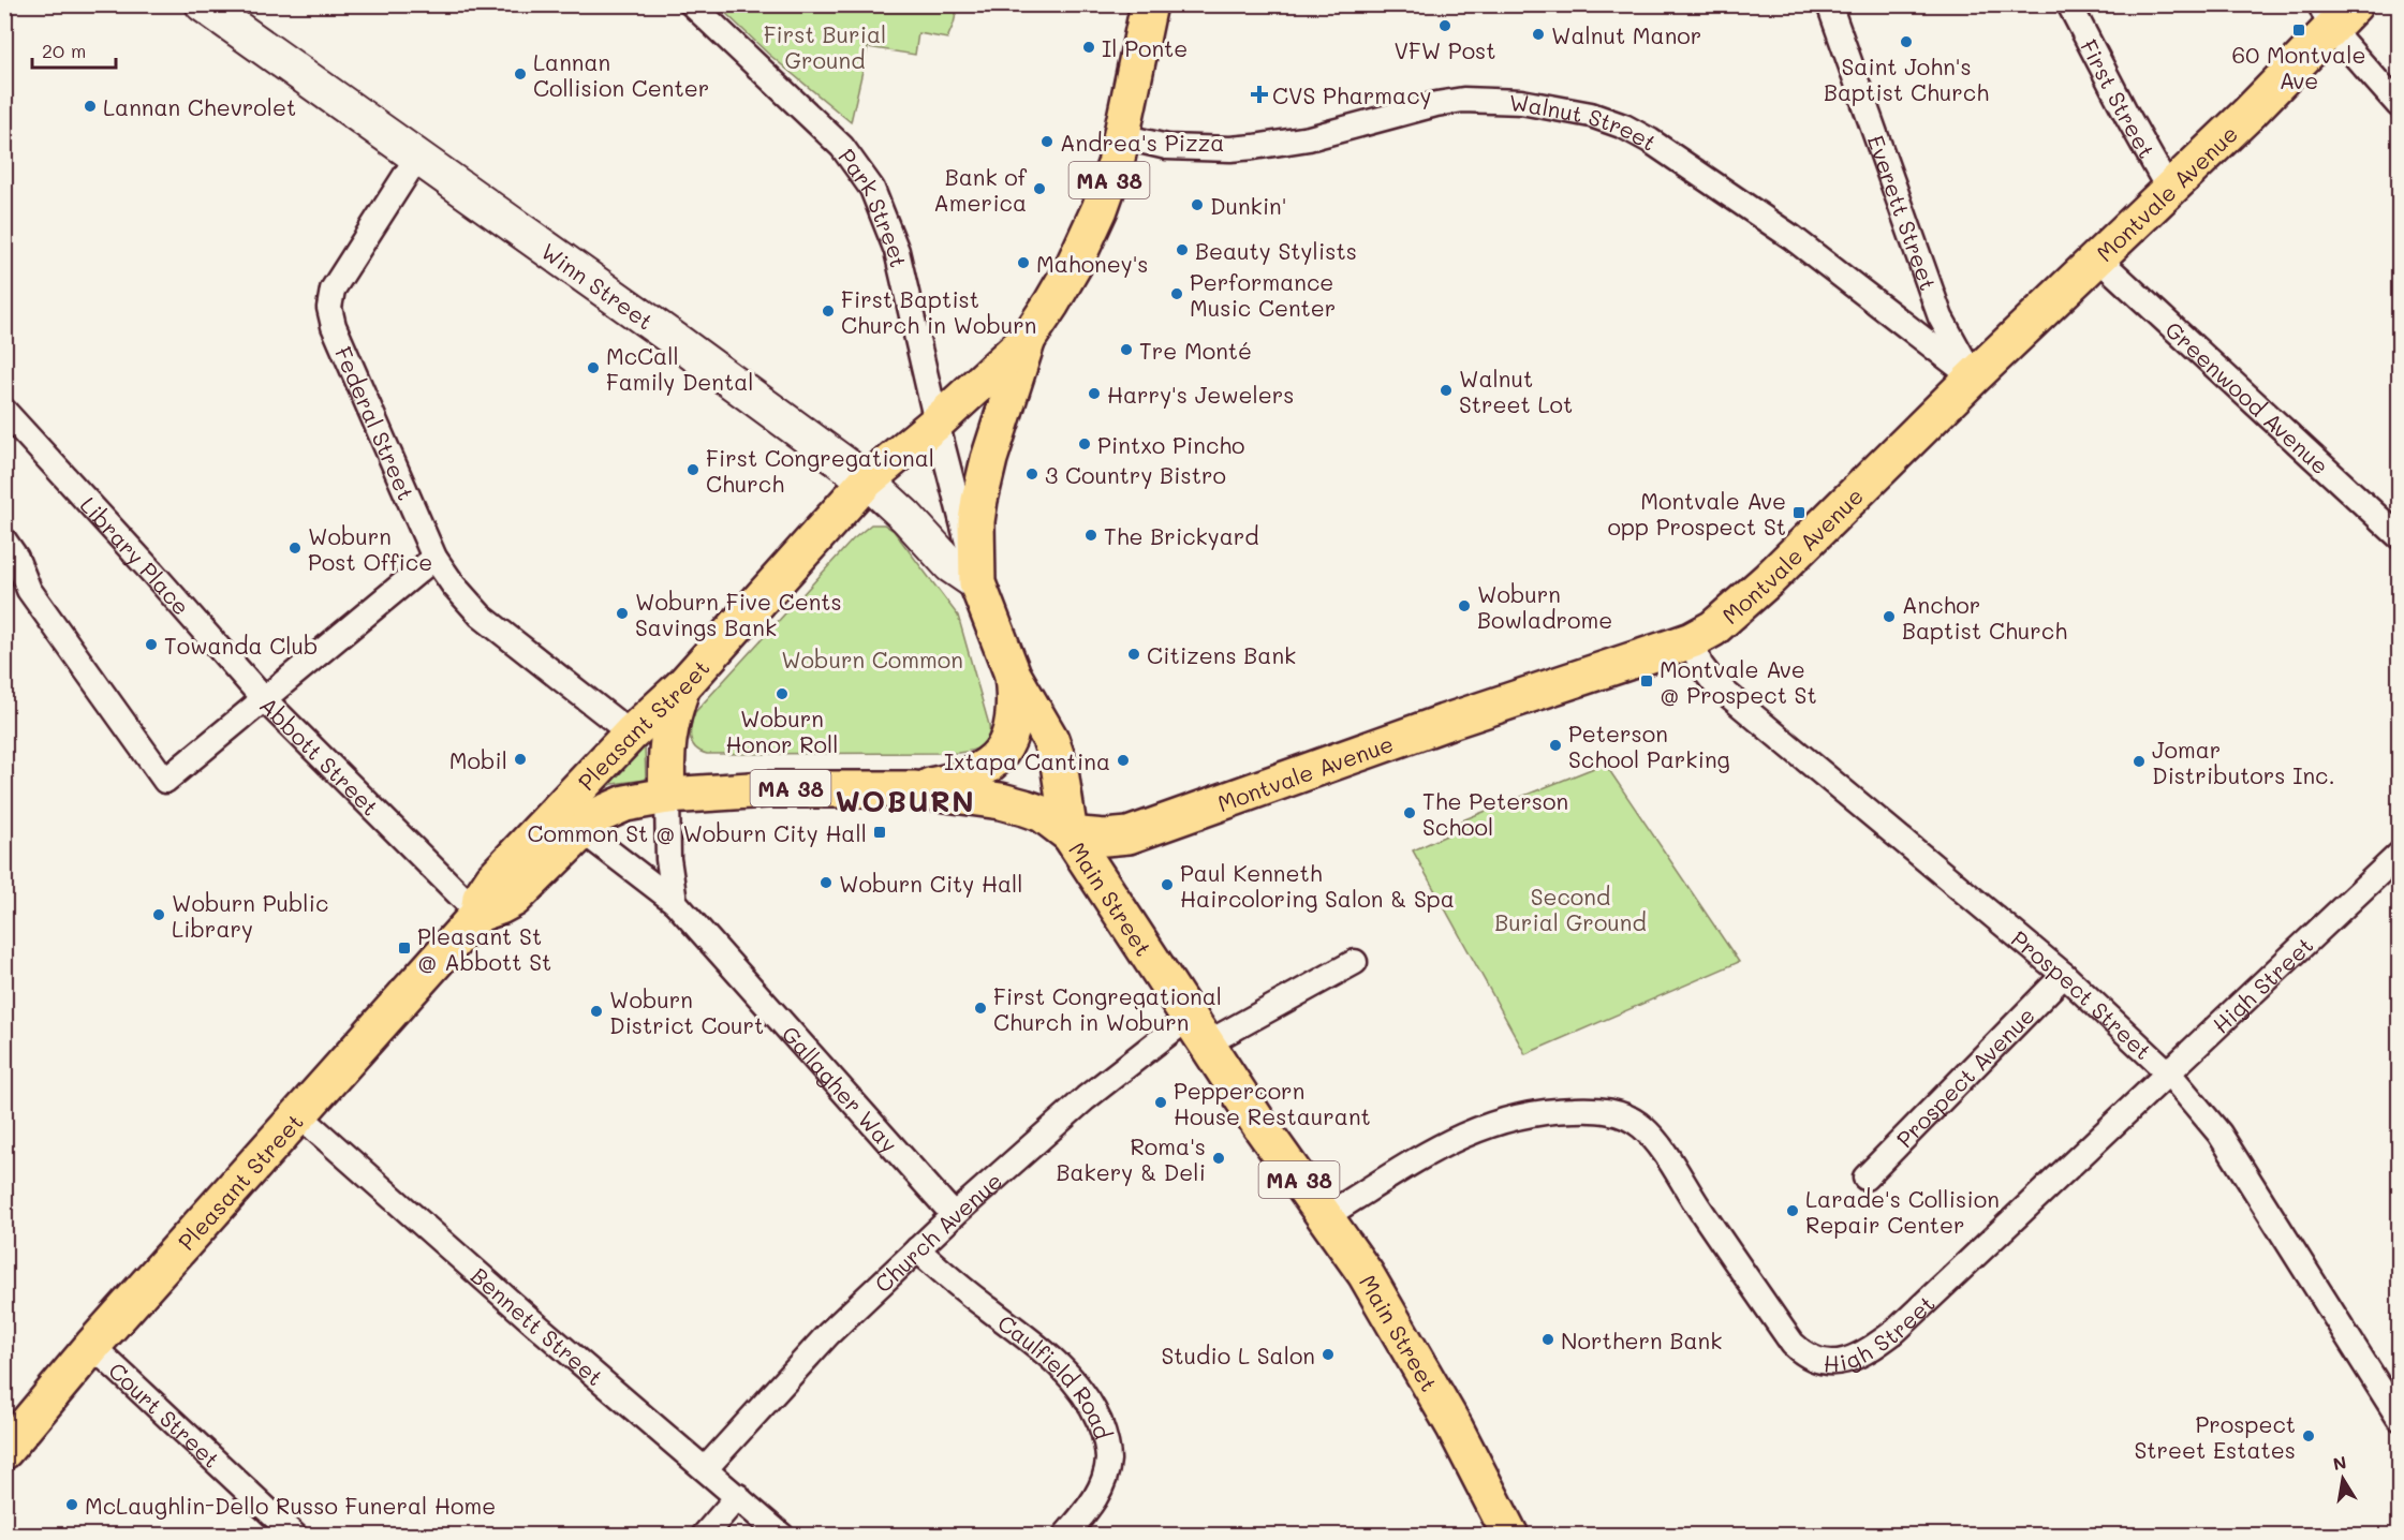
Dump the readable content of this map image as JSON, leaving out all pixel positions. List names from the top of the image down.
{
  "streets": {
    "main road": [
      "MA 38",
      "Montvale Avenue",
      "Winn Street",
      "Pleasant Street",
      "Main Street"
    ],
    "street": [
      "First Street",
      "Walnut Street",
      "Park Street",
      "Everett Street",
      "Greenwood Avenue",
      "Federal Street",
      "Library Place",
      "Abbott Street",
      "High Street",
      "Prospect Street",
      "Prospect Avenue",
      "Gallagher Way",
      "Church Avenue",
      "Bennett Street",
      "Caulfield Road",
      "Court Street"
    ]
  },
  "crossings": [
    ["First Street", "Montvale Avenue"],
    ["Walnut Street", "Montvale Avenue"],
    ["Walnut Street", "Everett Street"],
    ["Walnut Street", "Main Street"],
    ["MA 38", "Montvale Avenue"],
    ["MA 38", "Pleasant Street"],
    ["MA 38", "Main Street"],
    ["Montvale Avenue", "Everett Street"],
    ["Montvale Avenue", "Greenwood Avenue"],
    ["Montvale Avenue", "Main Street"],
    ["Montvale Avenue", "Prospect Street"],
    ["Park Street", "Winn Street"],
    ["Park Street", "Main Street"],
    ["Winn Street", "Federal Street"],
    ["Winn Street", "Pleasant Street"],
    ["Winn Street", "Main Street"],
    ["Federal Street", "Pleasant Street"],
    ["Federal Street", "Abbott Street"],
    ["Library Place", "Abbott Street"],
    ["Pleasant Street", "Abbott Street"],
    ["Pleasant Street", "Main Street"],
    ["Pleasant Street", "Gallagher Way"],
    ["Pleasant Street", "Bennett Street"],
    ["Pleasant Street", "Court Street"],
    ["Main Street", "High Street"],
    ["Main Street", "Church Avenue"],
    ["High Street", "Prospect Street"],
    ["Prospect Street", "Prospect Avenue"],
    ["Gallagher Way", "Church Avenue"],
    ["Church Avenue", "Bennett Street"],
    ["Church Avenue", "Caulfield Road"]
  ],
  "districts": ["WOBURN"],
  "parks": ["First Burial Ground", "Woburn Common", "Second Burial Ground"],
  "places": {
    "other": [
      "VFW Post",
      "Walnut Manor",
      "Saint John's Baptist Church",
      "Il Ponte",
      "Lannan Collision Center",
      "Lannan Chevrolet",
      "Andrea's Pizza",
      "Bank of America",
      "Dunkin'",
      "Beauty Stylists",
      "Mahoney's",
      "Performance Music Center",
      "First Baptist Church in Woburn",
      "Tre Monté",
      "McCall Family Dental",
      "Walnut Street Lot",
      "Harry's Jewelers",
      "Pintxo Pincho",
      "First Congregational Church",
      "3 Country Bistro",
      "The Brickyard",
      "Woburn Post Office",
      "Woburn Bowladrome",
      "Woburn Five Cents Savings Bank",
      "Anchor Baptist Church",
      "Towanda Club",
      "Citizens Bank",
      "Woburn Honor Roll",
      "Peterson School Parking",
      "Mobil",
      "Ixtapa Cantina",
      "Jomar Distributors Inc.",
      "The Peterson School",
      "Woburn City Hall",
      "Paul Kenneth Haircoloring Salon & Spa",
      "Woburn Public Library",
      "First Congregational Church in Woburn",
      "Woburn District Court",
      "Peppercorn House Restaurant",
      "Roma's Bakery & Deli",
      "Larade's Collision Repair Center",
      "Northern Bank",
      "Studio L Salon",
      "Prospect Street Estates",
      "McLaughlin-Dello Russo Funeral Home"
    ],
    "transit": [
      "60 Montvale Ave",
      "Montvale Ave opp Prospect St",
      "Montvale Ave @ Prospect St",
      "Common St @ Woburn City Hall",
      "Pleasant St @ Abbott St"
    ],
    "health": ["CVS Pharmacy"]
  },
  "scale_bar": "20 m",
  "north": "top"
}
